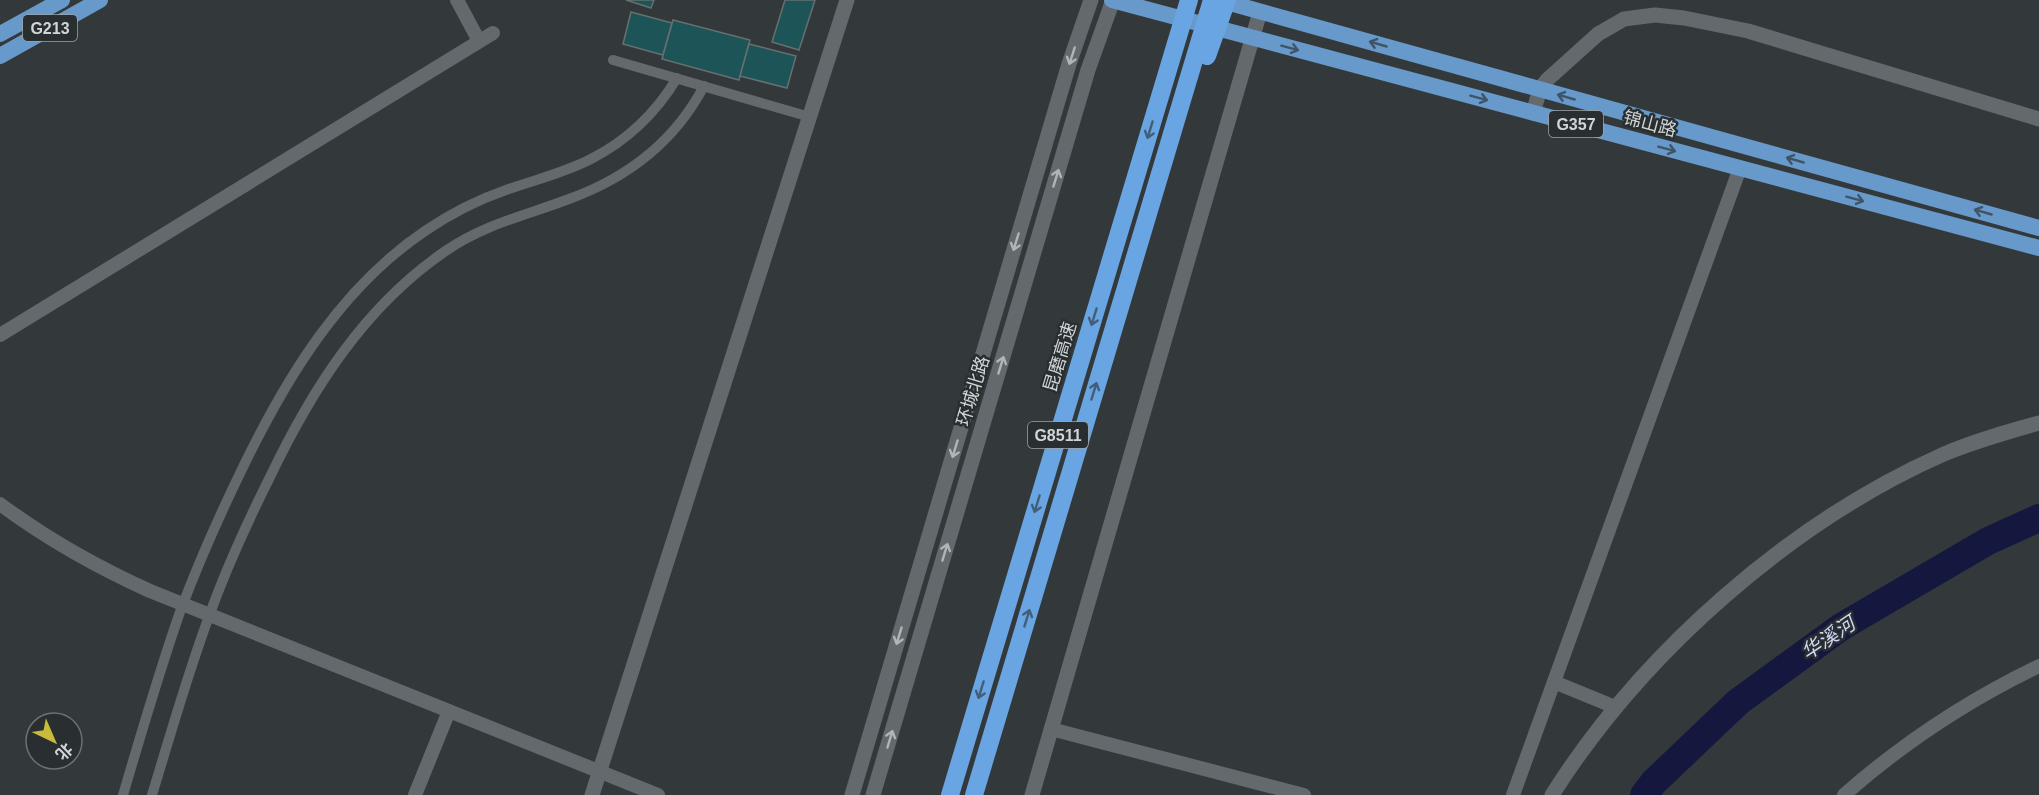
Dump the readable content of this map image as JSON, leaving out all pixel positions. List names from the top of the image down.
{
  "streets": {
    "highway": [
      "G213",
      "G357",
      "锦山路",
      "昆磨高速",
      "G8511"
    ],
    "street": ["环城北路"]
  },
  "crossings": [
    ["锦山路", "环城北路"]
  ],
  "water": ["华溪河"],
  "north": "bottom right"
}
